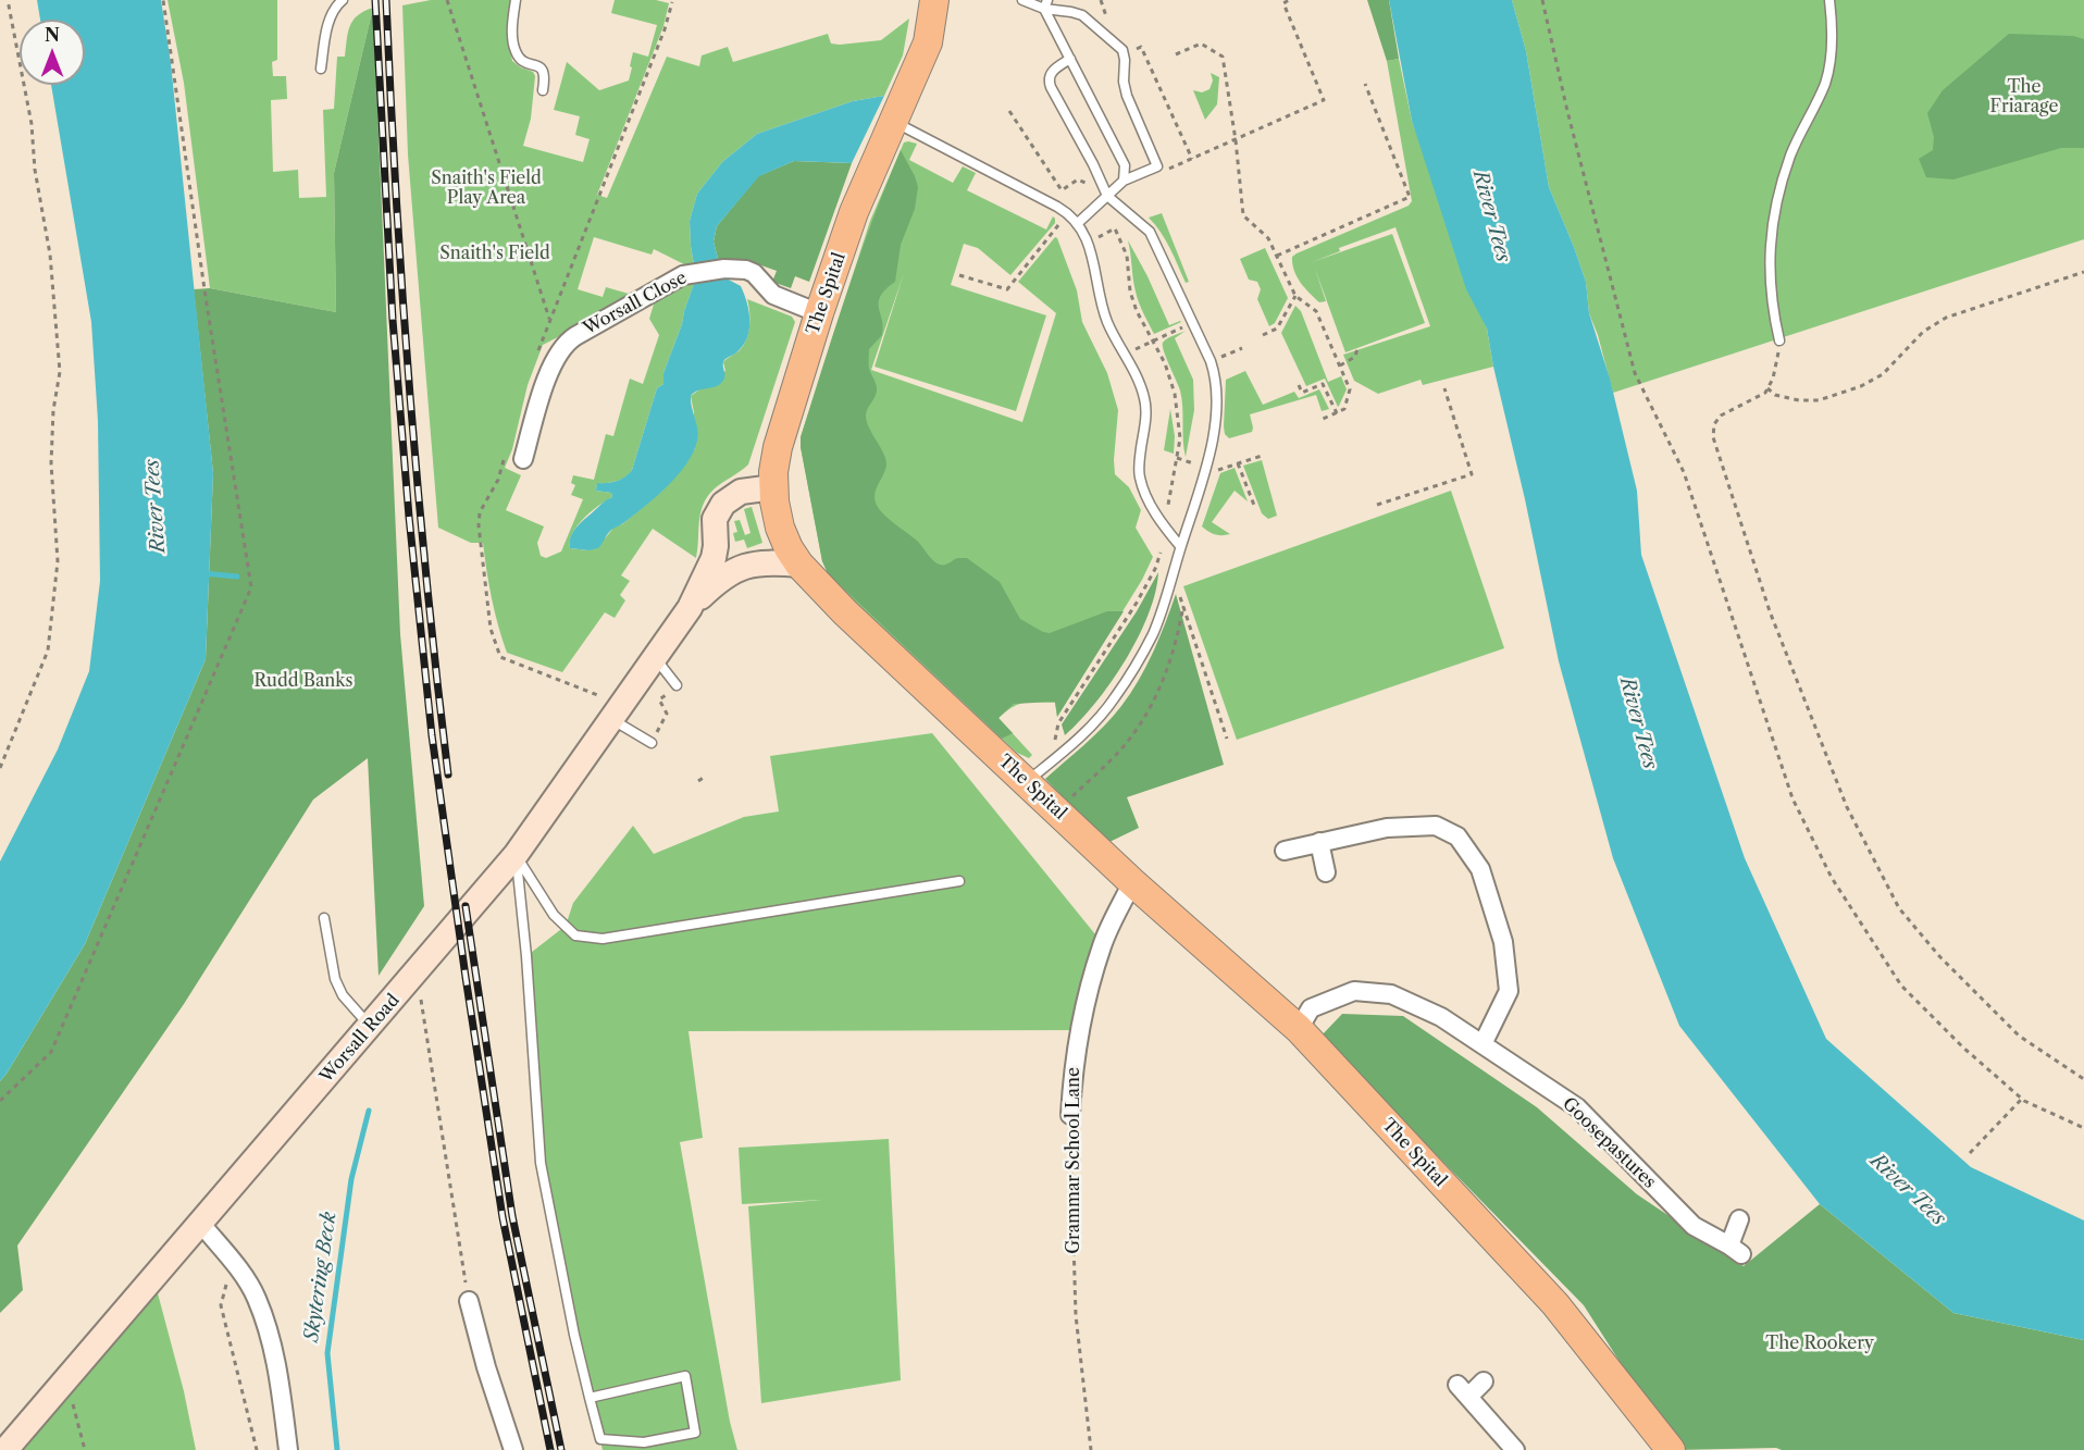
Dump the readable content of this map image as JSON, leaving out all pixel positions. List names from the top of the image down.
{
  "streets": {
    "main road": ["The Spital", "Worsall Road"],
    "street": ["Worsall Close", "Goosepastures", "Grammar School Lane"]
  },
  "crossings": [
    ["The Spital", "Worsall Close"],
    ["The Spital", "Worsall Road"],
    ["The Spital", "Goosepastures"],
    ["The Spital", "Grammar School Lane"]
  ],
  "water": ["River Tees", "Skytering Beck"],
  "parks": [
    "The Friarage",
    "Snaith's Field Play Area",
    "Snaith's Field",
    "Rudd Banks",
    "The Rookery"
  ],
  "north": "top"
}
